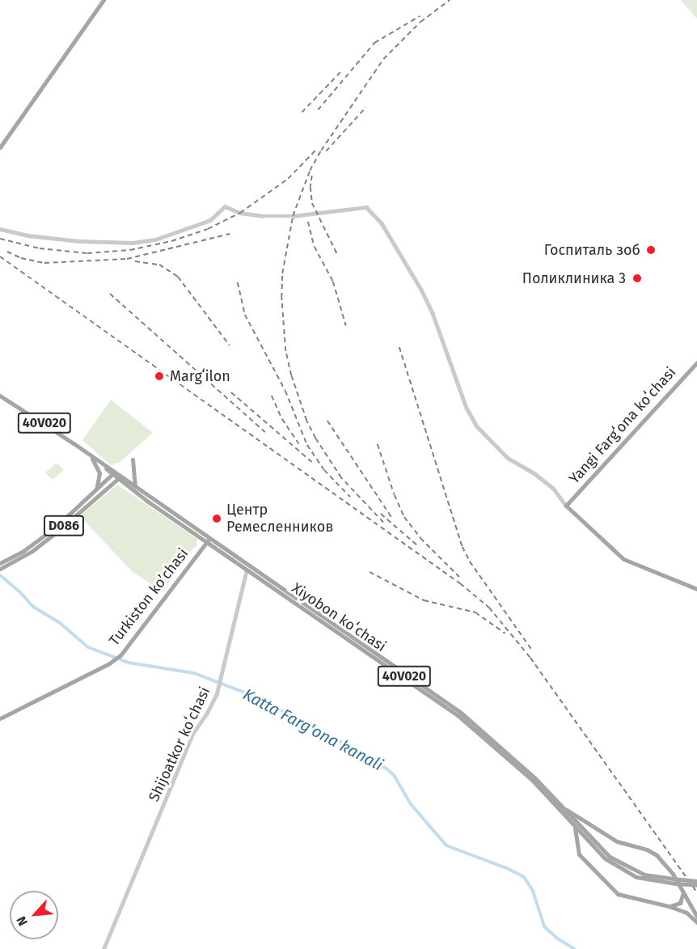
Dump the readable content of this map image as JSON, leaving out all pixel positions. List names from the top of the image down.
{
  "streets": {
    "main road": [
      "40V020",
      "Yangi Fargʻona koʻchasi",
      "D086",
      "Turkiston ko’chasi",
      "Xiyobon koʻchasi"
    ],
    "street": ["Shijoatkor koʻchasi"]
  },
  "crossings": [
    ["40V020", "D086"],
    ["40V020", "Xiyobon koʻchasi"],
    ["D086", "Xiyobon koʻchasi"],
    ["Turkiston ko’chasi", "Xiyobon koʻchasi"],
    ["Xiyobon koʻchasi", "Shijoatkor koʻchasi"]
  ],
  "water": ["Katta Farg'ona kanali"],
  "places": [
    "Госпиталь зоб",
    "Поликлиника 3",
    "Margʻilon",
    "Центр Ремесленников"
  ],
  "north": "bottom left"
}
